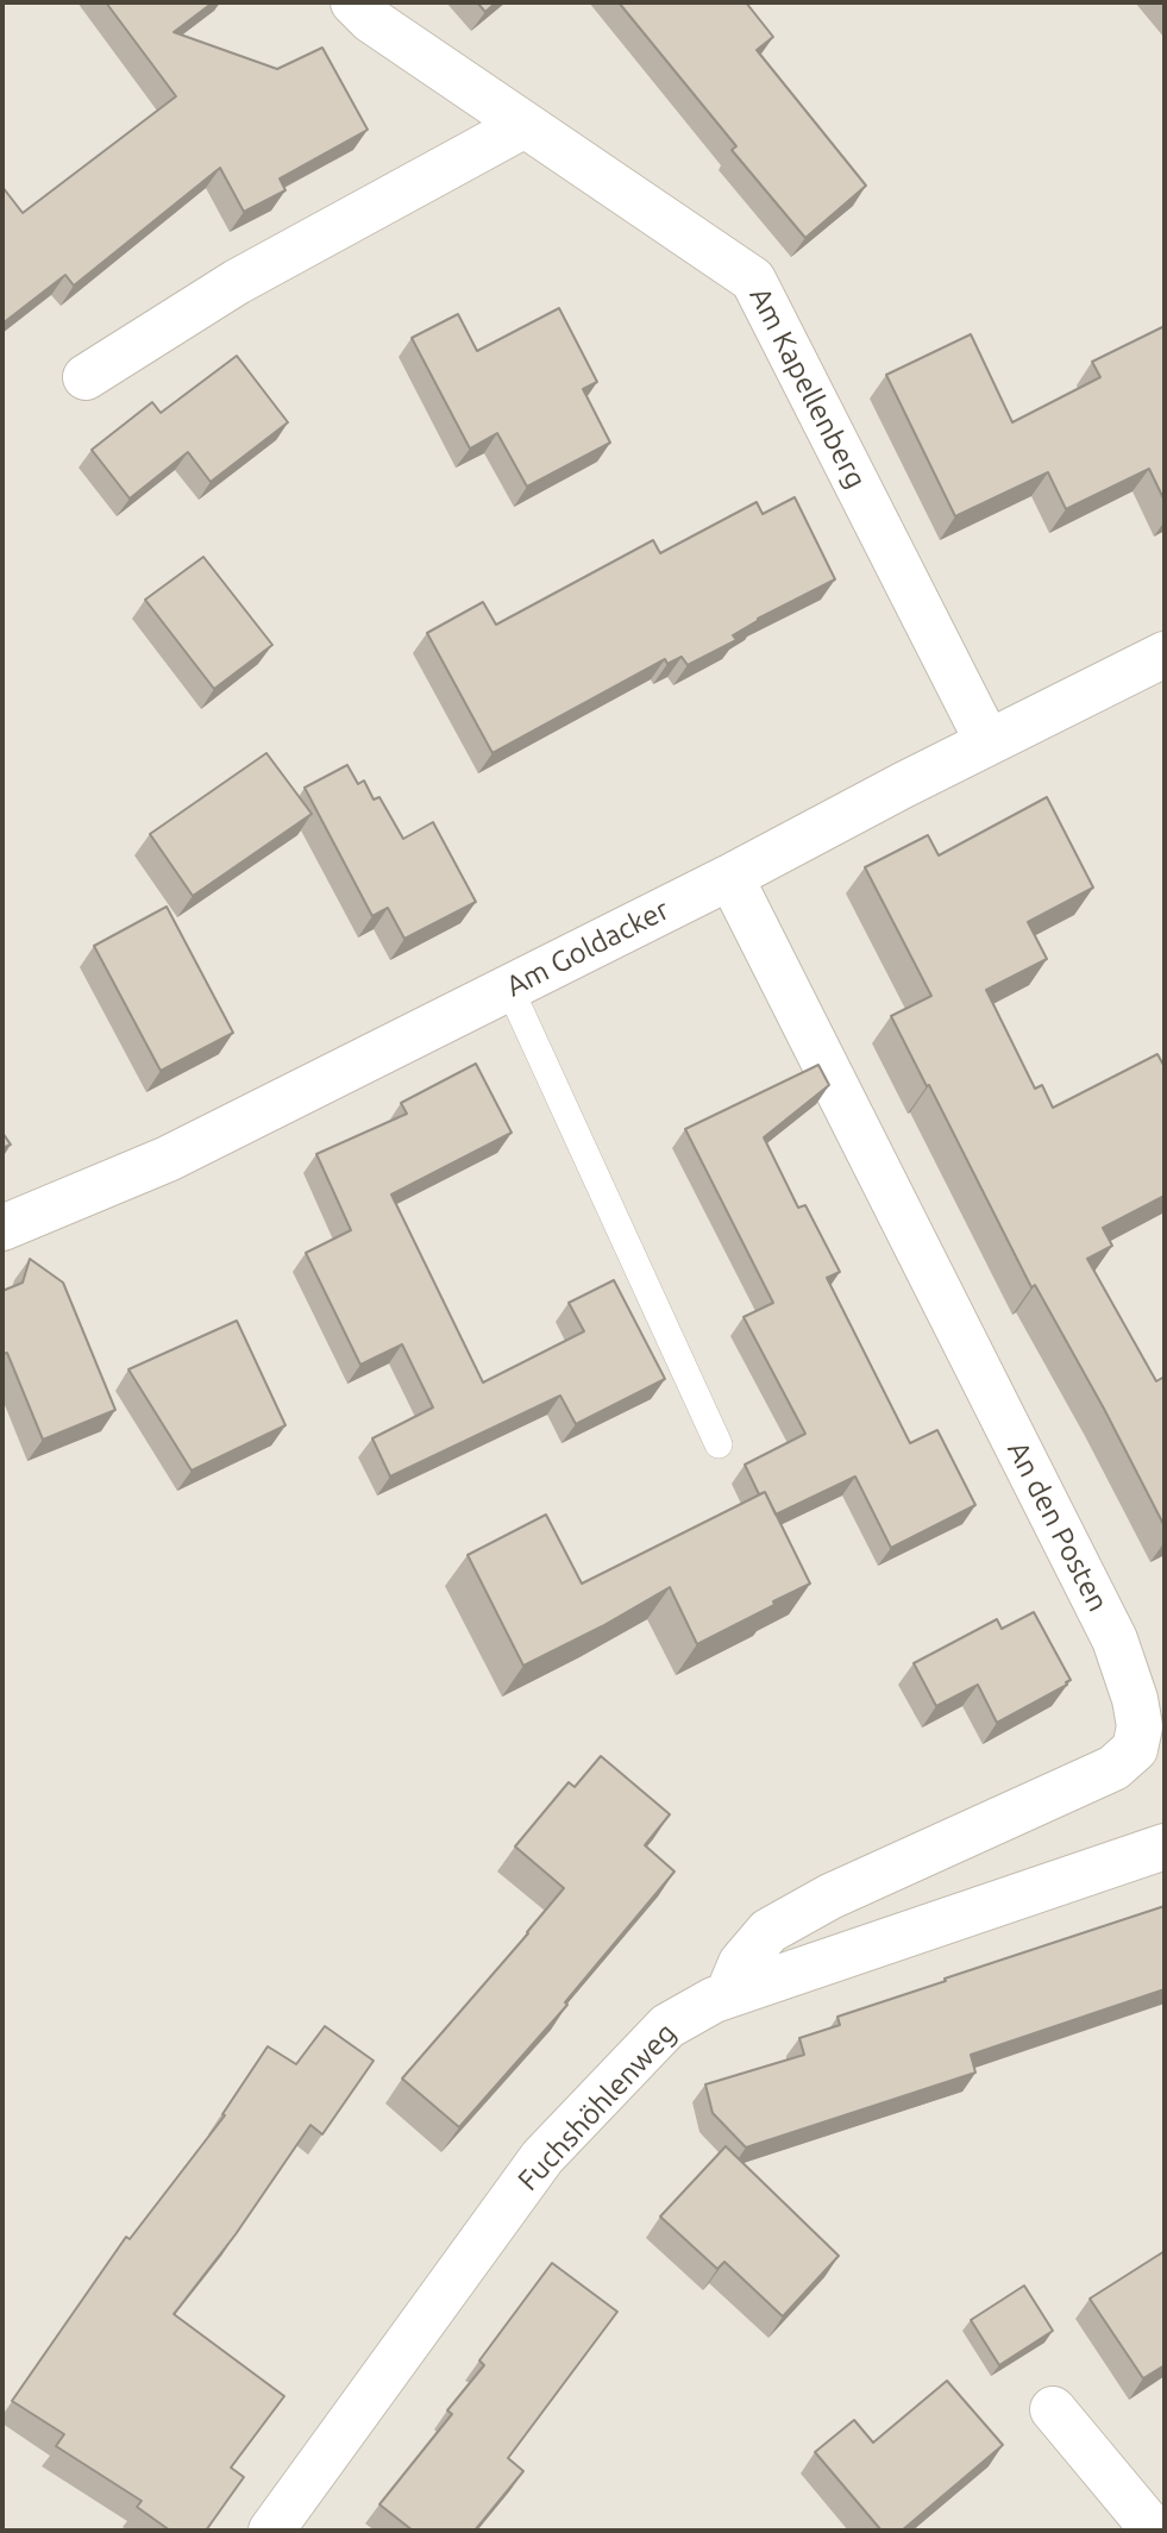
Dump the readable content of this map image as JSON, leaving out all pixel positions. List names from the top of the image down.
{
  "streets": {
    "street": [
      "Am Kapellenberg",
      "Am Goldacker",
      "An den Posten",
      "Fuchshöhlenweg"
    ]
  },
  "crossings": [
    ["Am Kapellenberg", "Am Goldacker"],
    ["Am Goldacker", "An den Posten"],
    ["An den Posten", "Fuchshöhlenweg"]
  ]
}
